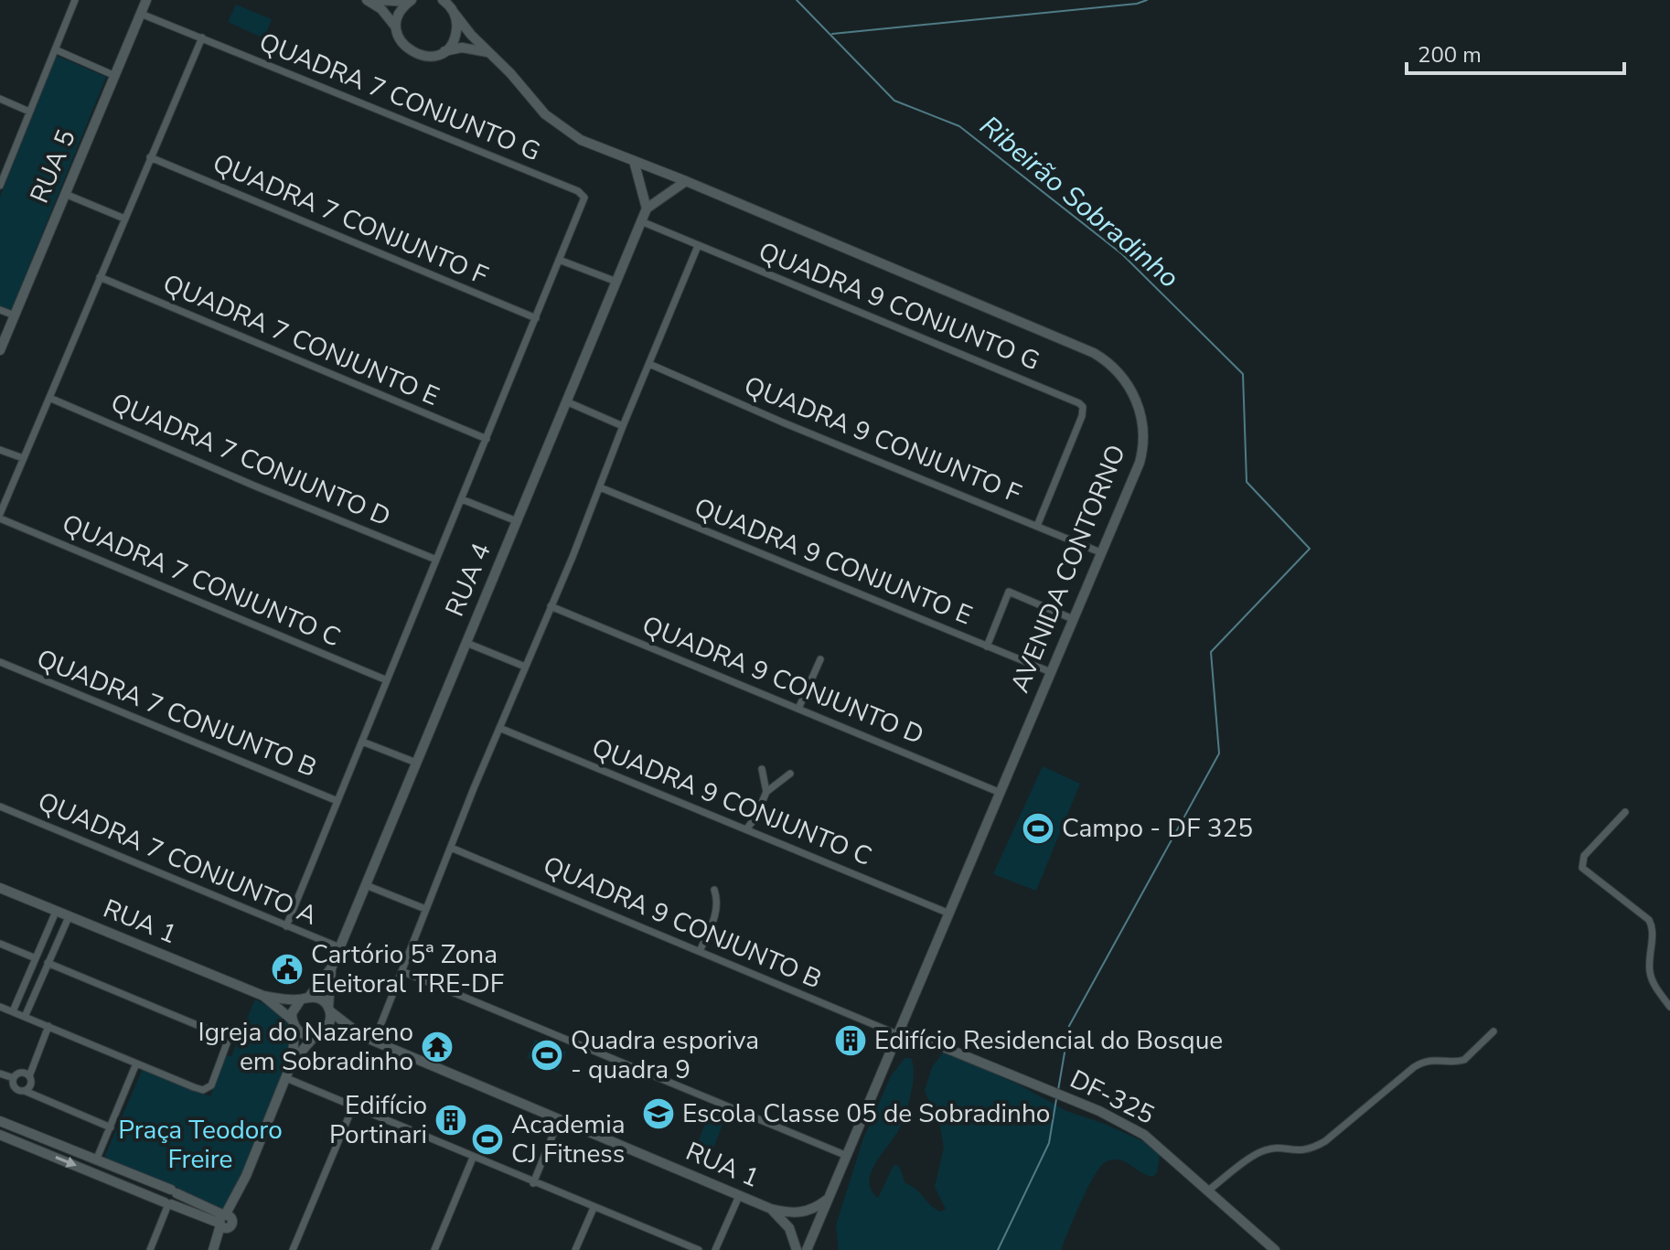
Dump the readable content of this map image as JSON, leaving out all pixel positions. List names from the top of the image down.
{
  "streets": {
    "street": [
      "QUADRA 7 CONJUNTO G",
      "RUA 5",
      "QUADRA 7 CONJUNTO F",
      "QUADRA 9 CONJUNTO G",
      "QUADRA 7 CONJUNTO E",
      "QUADRA 9 CONJUNTO F",
      "QUADRA 7 CONJUNTO D",
      "QUADRA 9 CONJUNTO E",
      "AVENIDA CONTORNO",
      "RUA 4",
      "QUADRA 7 CONJUNTO C",
      "QUADRA 9 CONJUNTO D",
      "QUADRA 7 CONJUNTO B",
      "QUADRA 9 CONJUNTO C",
      "QUADRA 7 CONJUNTO A",
      "RUA 1",
      "QUADRA 9 CONJUNTO B",
      "DF-325"
    ]
  },
  "crossings": [
    ["QUADRA 7 CONJUNTO G", "RUA 5"],
    ["QUADRA 9 CONJUNTO G", "QUADRA 9 CONJUNTO F"],
    ["QUADRA 9 CONJUNTO G", "RUA 4"],
    ["QUADRA 9 CONJUNTO F", "AVENIDA CONTORNO"],
    ["QUADRA 9 CONJUNTO E", "AVENIDA CONTORNO"],
    ["AVENIDA CONTORNO", "QUADRA 9 CONJUNTO D"],
    ["AVENIDA CONTORNO", "QUADRA 9 CONJUNTO C"],
    ["AVENIDA CONTORNO", "RUA 1"],
    ["AVENIDA CONTORNO", "QUADRA 9 CONJUNTO B"],
    ["AVENIDA CONTORNO", "DF-325"],
    ["RUA 4", "QUADRA 7 CONJUNTO A"],
    ["QUADRA 9 CONJUNTO B", "DF-325"]
  ],
  "water": ["Ribeirão Sobradinho"],
  "parks": ["Praça Teodoro Freire"],
  "places": {
    "sports": ["Campo - DF 325", "Quadra esporiva - quadra 9", "Academia CJ Fitness"],
    "public building": ["Cartório 5ª Zona Eleitoral TRE-DF"],
    "building": ["Edifício Residencial do Bosque", "Edifício Portinari"],
    "temple": ["Igreja do Nazareno em Sobradinho"],
    "school or university": ["Escola Classe 05 de Sobradinho"]
  },
  "scale_bar": "200 m"
}
